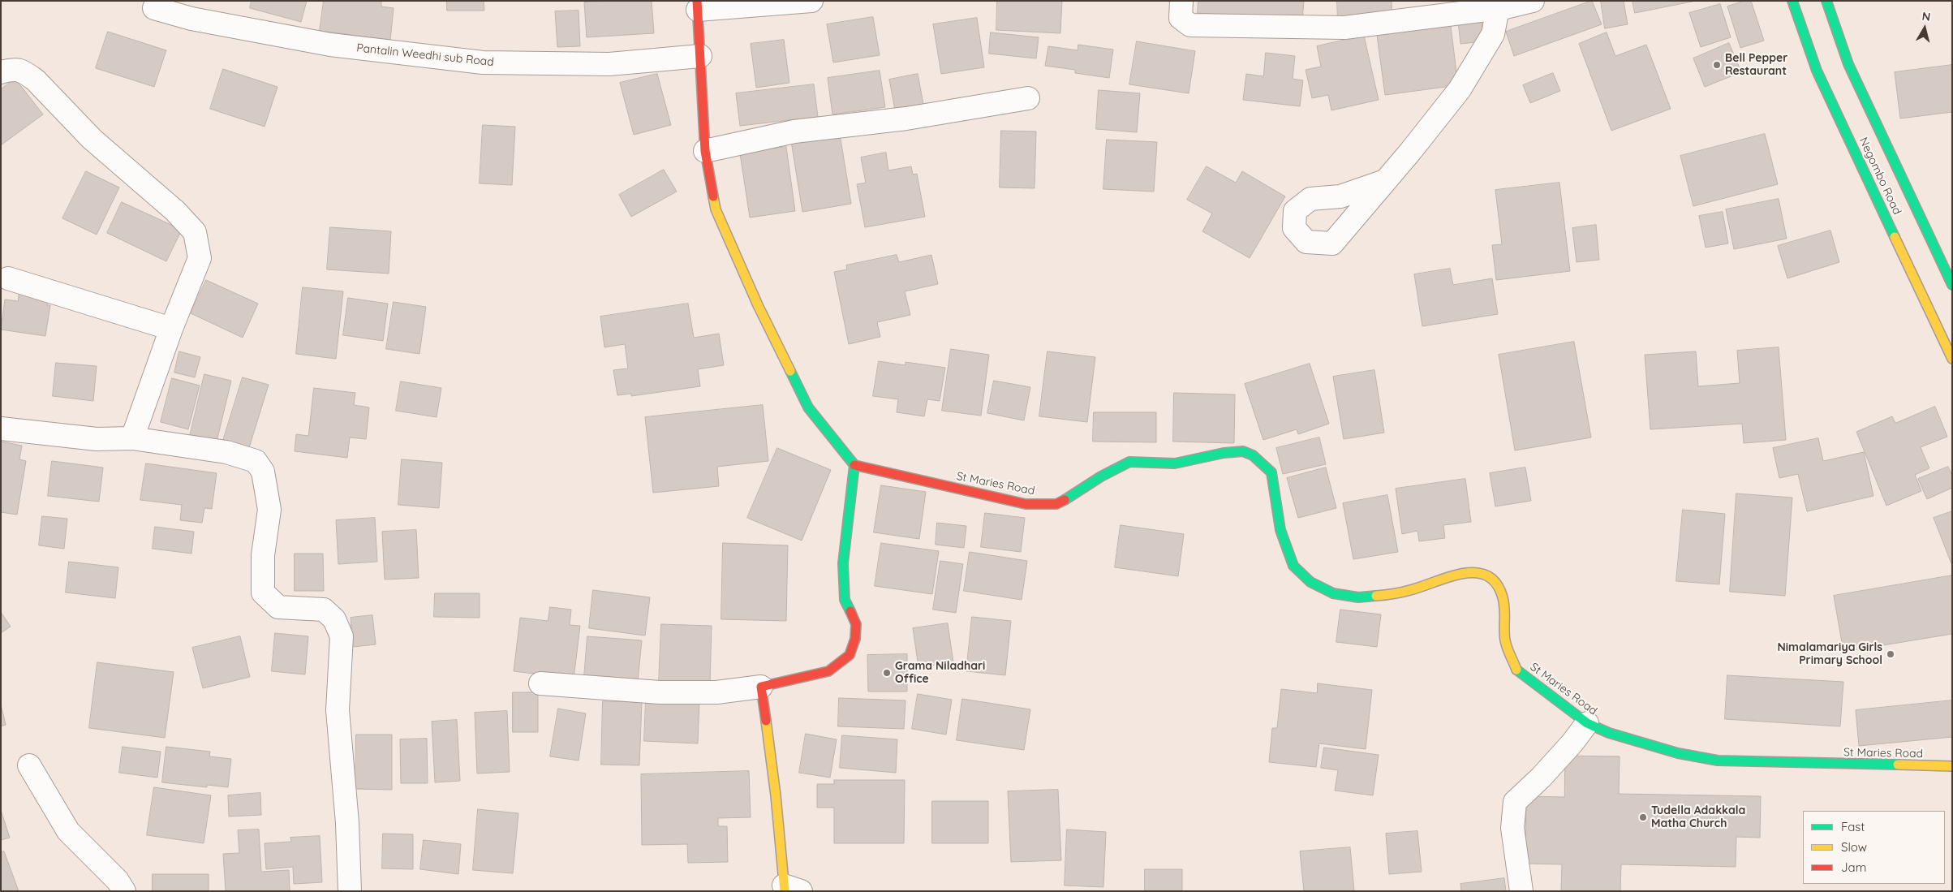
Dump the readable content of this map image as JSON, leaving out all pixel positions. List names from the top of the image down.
{
  "streets": {
    "main road": ["Negombo Road", "St Maries Road"],
    "street": ["Pantalin Weedhi sub Road"]
  },
  "places": [
    "Bell Pepper Restaurant",
    "Nimalamariya Girls Primary School",
    "Grama Niladhari Office",
    "Tudella Adakkala Matha Church"
  ],
  "legend": ["Fast", "Slow", "Jam"],
  "north": "top"
}
